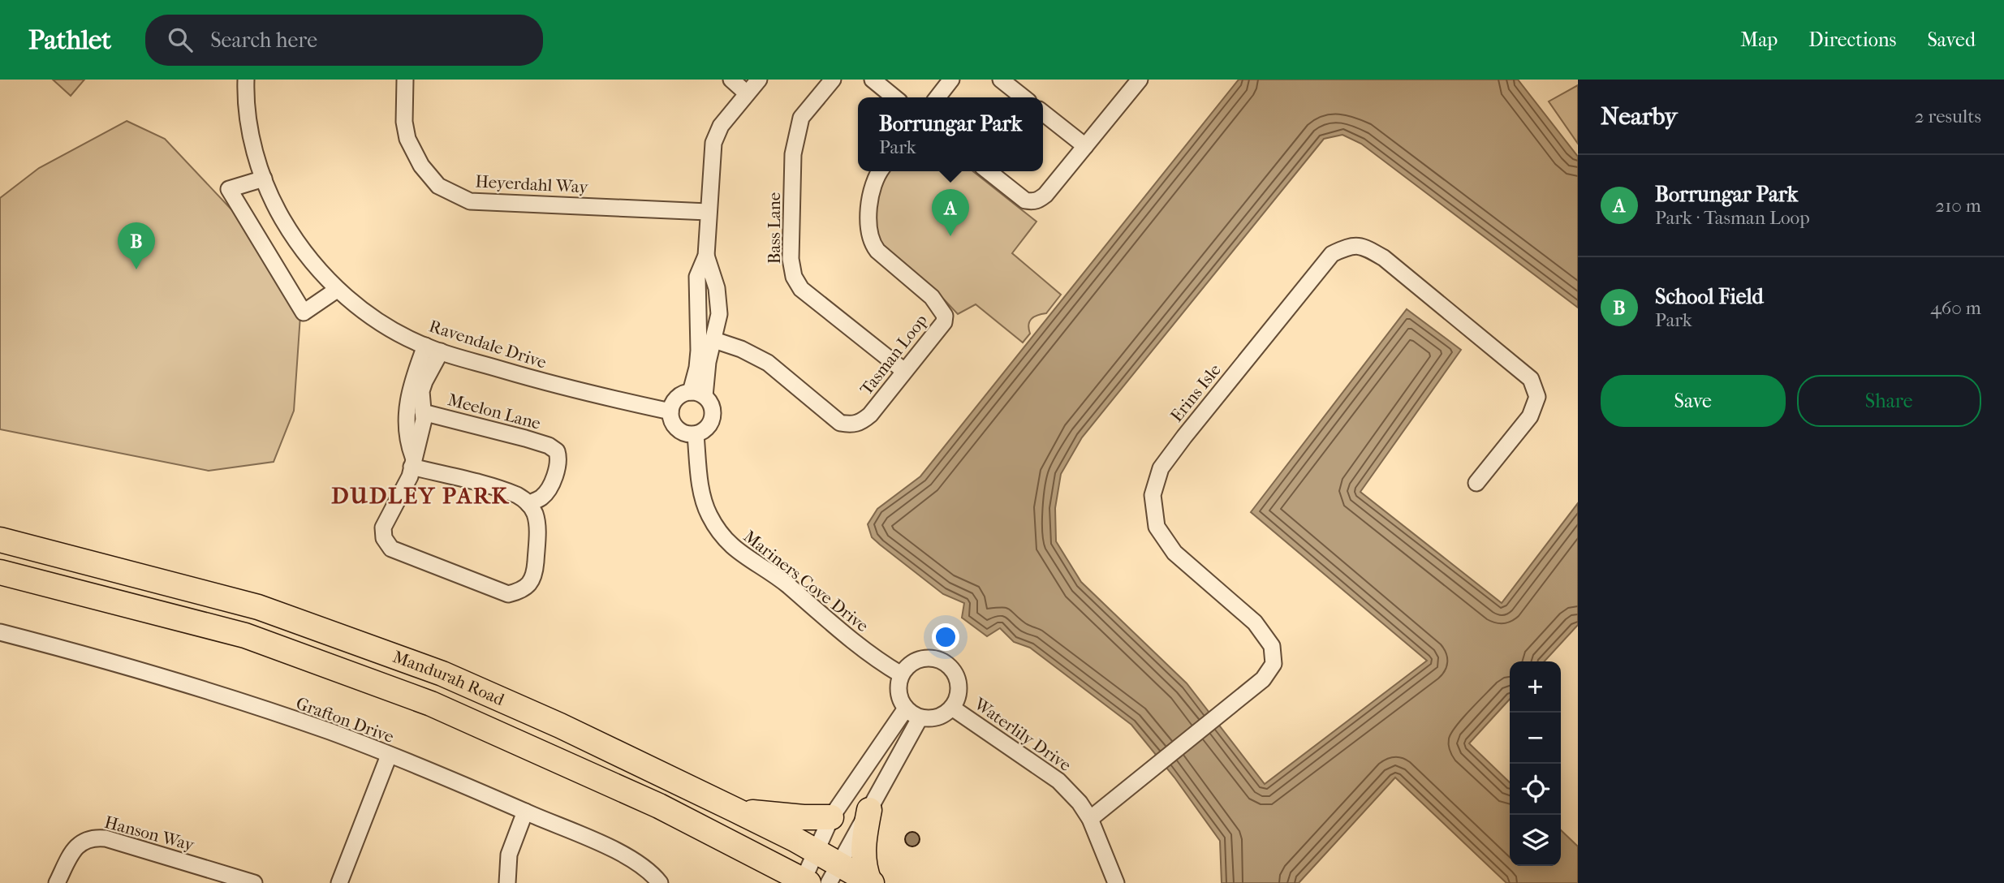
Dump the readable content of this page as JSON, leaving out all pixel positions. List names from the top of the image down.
{
  "streets": {
    "highway": ["Mandurah Road"],
    "street": [
      "Heyerdahl Way",
      "Bass Lane",
      "Ravendale Drive",
      "Tasman Loop",
      "Erins Isle",
      "Meelon Lane",
      "Mariners Cove Drive",
      "Grafton Drive",
      "Waterlily Drive",
      "Hanson Way"
    ]
  },
  "crossings": [
    ["Bass Lane", "Tasman Loop"],
    ["Ravendale Drive", "Mariners Cove Drive"],
    ["Erins Isle", "Waterlily Drive"],
    ["Mariners Cove Drive", "Waterlily Drive"]
  ],
  "districts": ["DUDLEY PARK"],
  "page": {
    "header": "Pathlet",
    "search": "Search here",
    "nav": ["Map", "Directions", "Saved"],
    "heading": ["Nearby", "2 results"],
    "popup": ["Borrungar Park", "Park"],
    "list": [
      {
        "mark": "A",
        "name": "Borrungar Park",
        "note": "Park · Tasman Loop",
        "value": "210 m"
      },
      {
        "mark": "B",
        "name": "School Field",
        "note": "Park",
        "value": "460 m"
      }
    ],
    "pins": ["A", "B"],
    "buttons": ["Save", "Share"],
    "map_buttons": ["+", "−"]
  }
}
